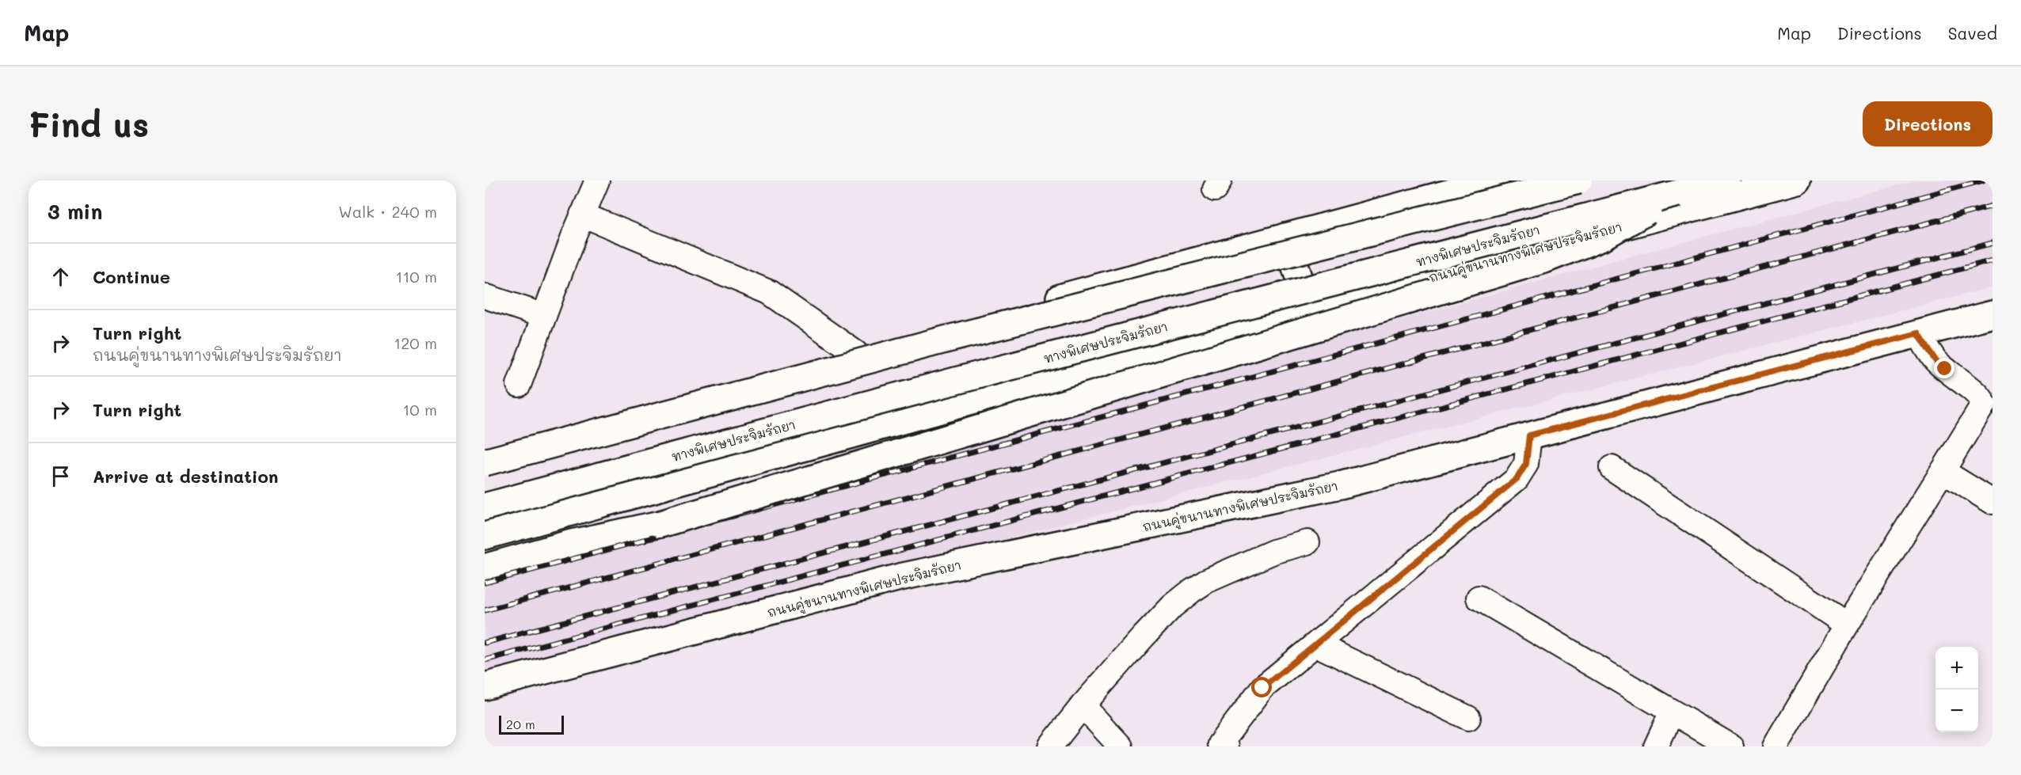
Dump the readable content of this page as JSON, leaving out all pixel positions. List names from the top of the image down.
{
  "streets": {
    "main road": ["ทางพิเศษประจิมรัถยา", "ถนนคู่ขนานทางพิเศษประจิมรัถยา"]
  },
  "scale_bar": "20 m",
  "page": {
    "header": "Map",
    "nav": ["Map", "Directions", "Saved"],
    "buttons": "Directions",
    "title": "Find us",
    "heading": ["3 min", "Walk · 240 m"],
    "list": [
      ["Continue", "110 m"],
      ["Turn right", "ถนนคู่ขนานทางพิเศษประจิมรัถยา", "120 m"],
      ["Turn right", "10 m"],
      "Arrive at destination"
    ],
    "map_buttons": ["+", "−"],
    "scale": "20 m"
  }
}
